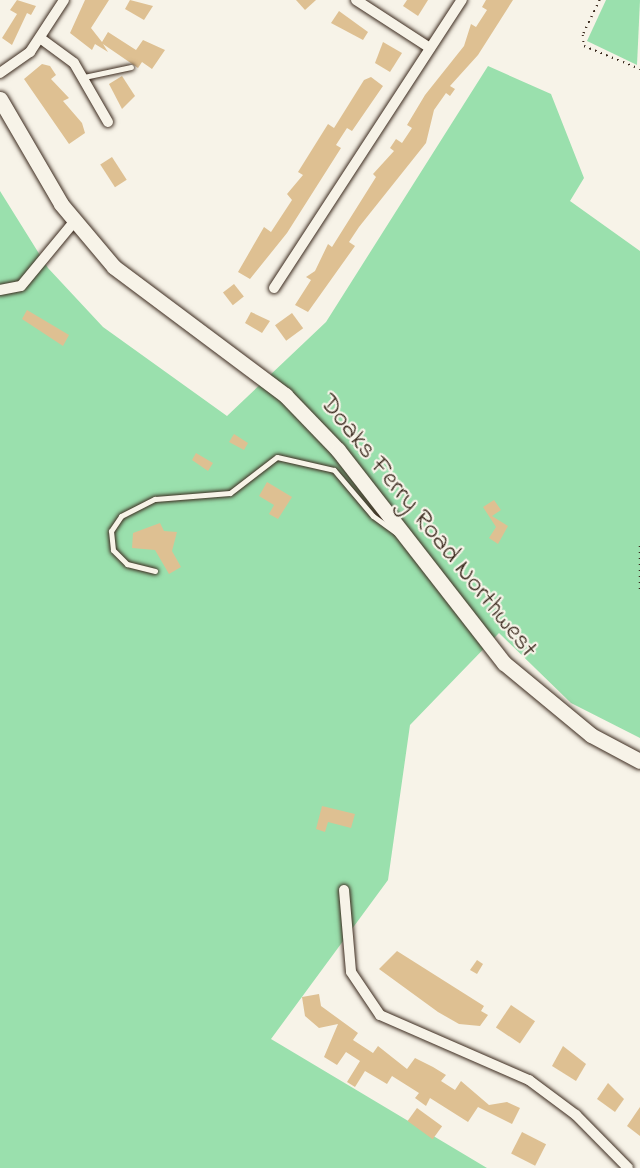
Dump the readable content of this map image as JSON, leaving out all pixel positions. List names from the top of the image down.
{
  "streets": {
    "main road": ["Doaks Ferry Road Northwest"]
  }
}
